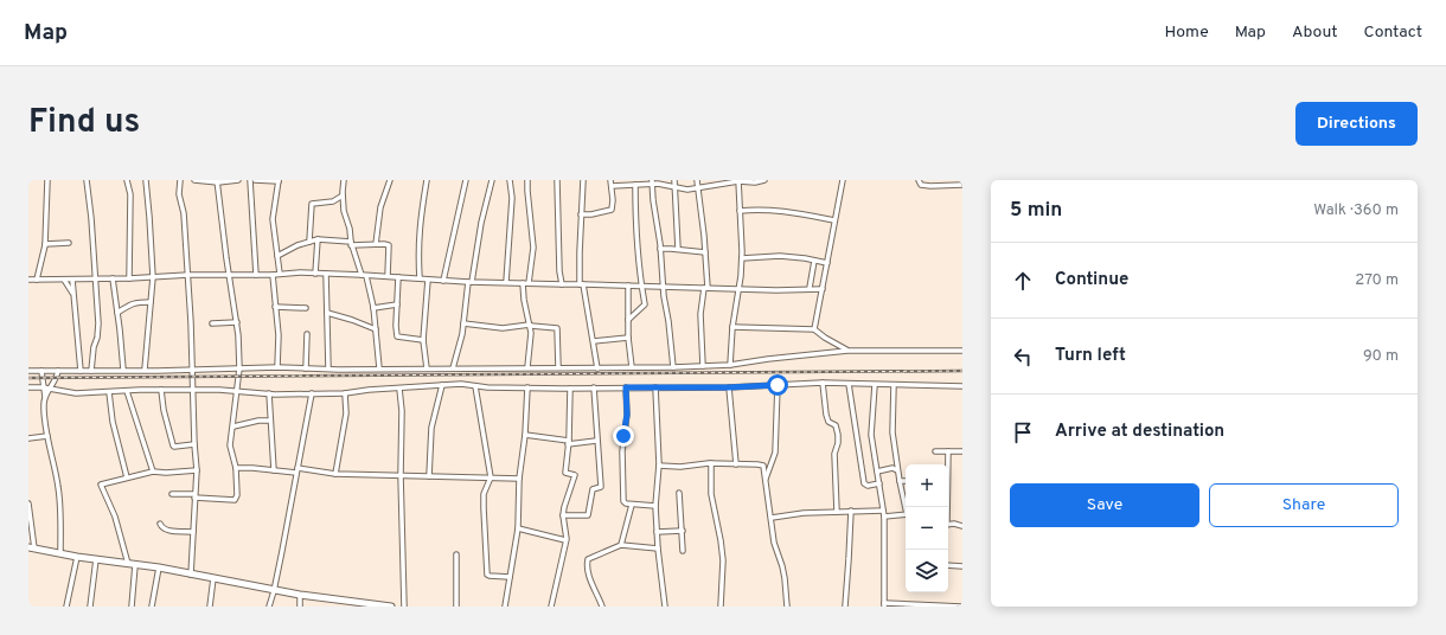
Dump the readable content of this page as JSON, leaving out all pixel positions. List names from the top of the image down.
{
  "page": {
    "header": "Map",
    "nav": [
      "Home",
      "Map",
      "About",
      "Contact"
    ],
    "title": "Find us",
    "buttons": [
      "Directions",
      ["Save", "Share"]
    ],
    "heading": ["5 min", "Walk · 360 m"],
    "list": [
      ["Continue", "270 m"],
      ["Turn left", "90 m"],
      "Arrive at destination"
    ],
    "map_buttons": ["+", "−"]
  }
}
